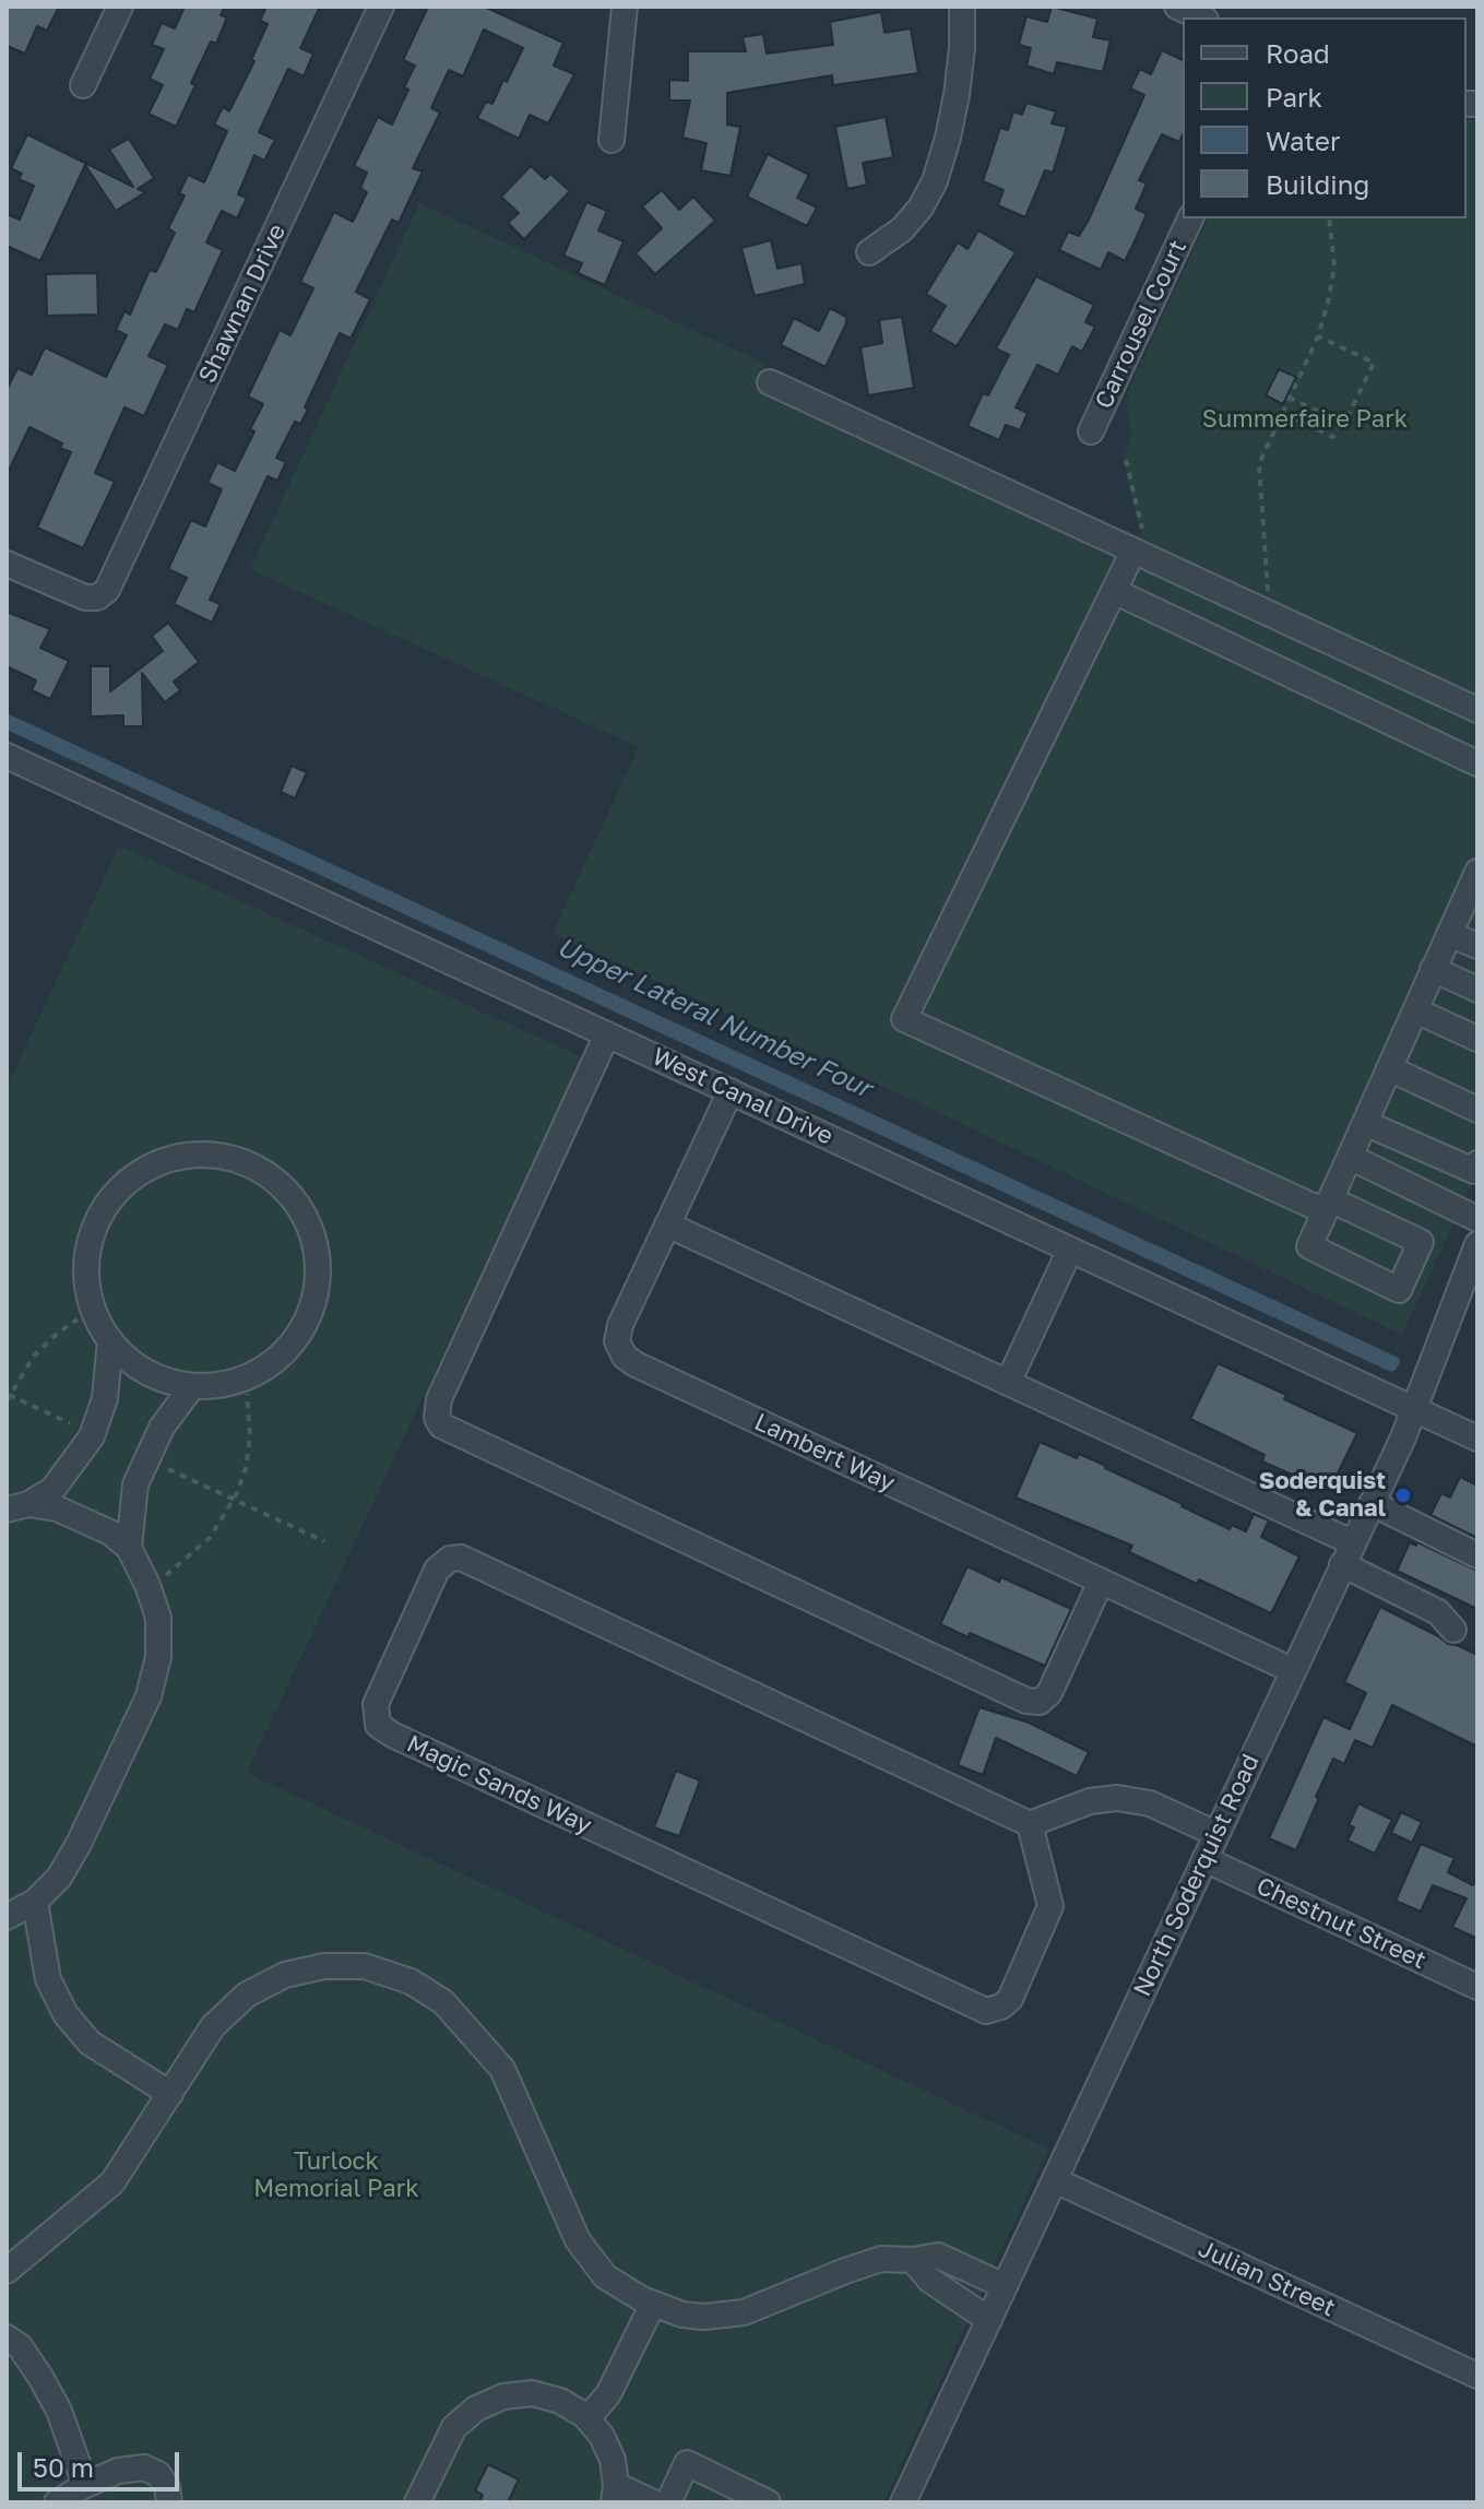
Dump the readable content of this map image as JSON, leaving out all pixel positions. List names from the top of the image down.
{
  "streets": {
    "street": [
      "Shawnan Drive",
      "Carrousel Court",
      "West Canal Drive",
      "Lambert Way",
      "Magic Sands Way",
      "North Soderquist Road",
      "Chestnut Street",
      "Julian Street"
    ]
  },
  "crossings": [
    ["West Canal Drive", "Lambert Way"],
    ["West Canal Drive", "North Soderquist Road"],
    ["Lambert Way", "North Soderquist Road"],
    ["North Soderquist Road", "Chestnut Street"],
    ["North Soderquist Road", "Julian Street"]
  ],
  "water": ["Upper Lateral Number Four"],
  "parks": ["Summerfaire Park", "Turlock Memorial Park"],
  "places": ["Soderquist & Canal"],
  "legend": [
    "Road",
    "Park",
    "Water",
    "Building"
  ],
  "scale_bar": "50 m"
}
